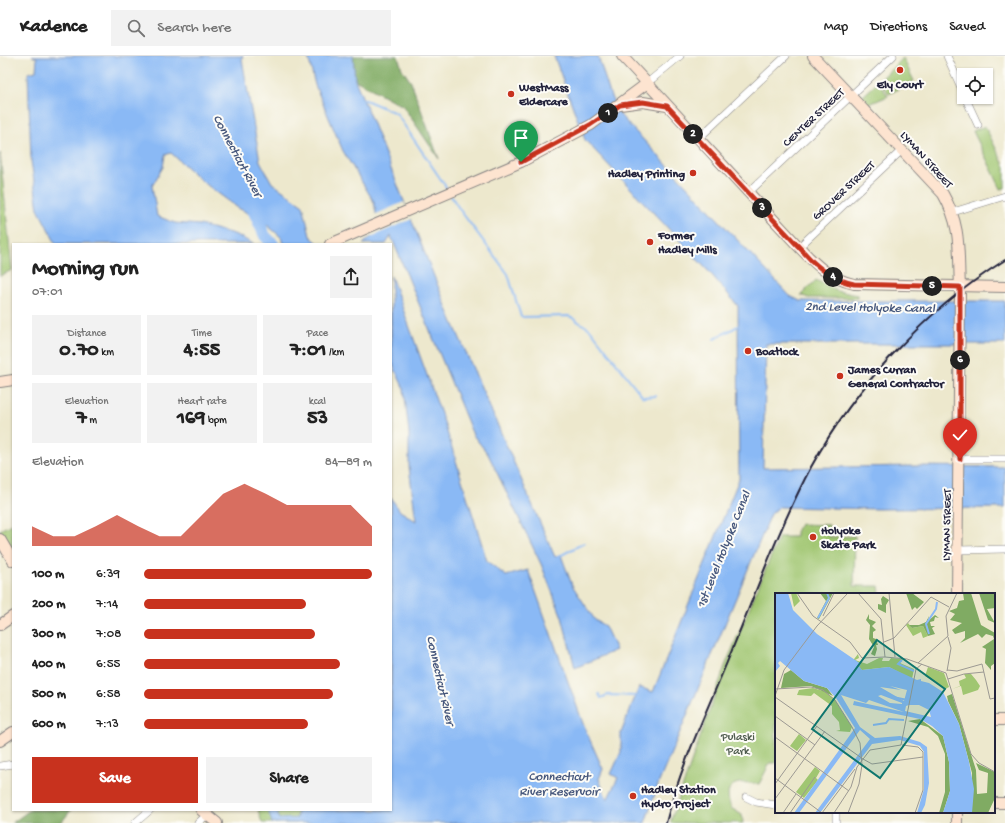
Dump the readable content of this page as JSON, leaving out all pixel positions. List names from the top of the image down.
{
  "streets": {
    "main road": ["LYMAN STREET"],
    "street": ["CENTER STREET", "GROVER STREET"]
  },
  "crossings": [
    ["CENTER STREET", "LYMAN STREET"],
    ["LYMAN STREET", "GROVER STREET"]
  ],
  "water": [
    "Connecticut River",
    "2nd Level Holyoke Canal",
    "1st Level Holyoke Canal",
    "Connecticut River Reservoir"
  ],
  "parks": ["Pulaski Park"],
  "places": [
    "Ely Court",
    "WestMass Eldercare",
    "Hadley Printing",
    "Former Hadley Mills",
    "Boatlock",
    "James Curran General Contractor",
    "Holyoke Skate Park",
    "Hadley Station Hydro Project"
  ],
  "page": {
    "header": "Kadence",
    "search": "Search here",
    "nav": ["Map", "Directions", "Saved"],
    "pins": [
      "1",
      "2",
      "3",
      "4",
      "5",
      "6"
    ],
    "heading": ["Morning run", "07:01"],
    "stats": [
      ["Distance", "0.70 km"],
      ["Time", "4:55"],
      ["Pace", "7:01 /km"],
      ["Elevation", "7 m"],
      ["Heart rate", "169 bpm"],
      ["kcal", "53"]
    ],
    "chart": ["Elevation", "84–89 m"],
    "list": [
      {
        "name": "100 m",
        "note": "6:39"
      },
      {
        "name": "200 m",
        "note": "7:14"
      },
      {
        "name": "300 m",
        "note": "7:08"
      },
      {
        "name": "400 m",
        "note": "6:55"
      },
      {
        "name": "500 m",
        "note": "6:58"
      },
      {
        "name": "600 m",
        "note": "7:13"
      }
    ],
    "buttons": ["Save", "Share"]
  }
}
